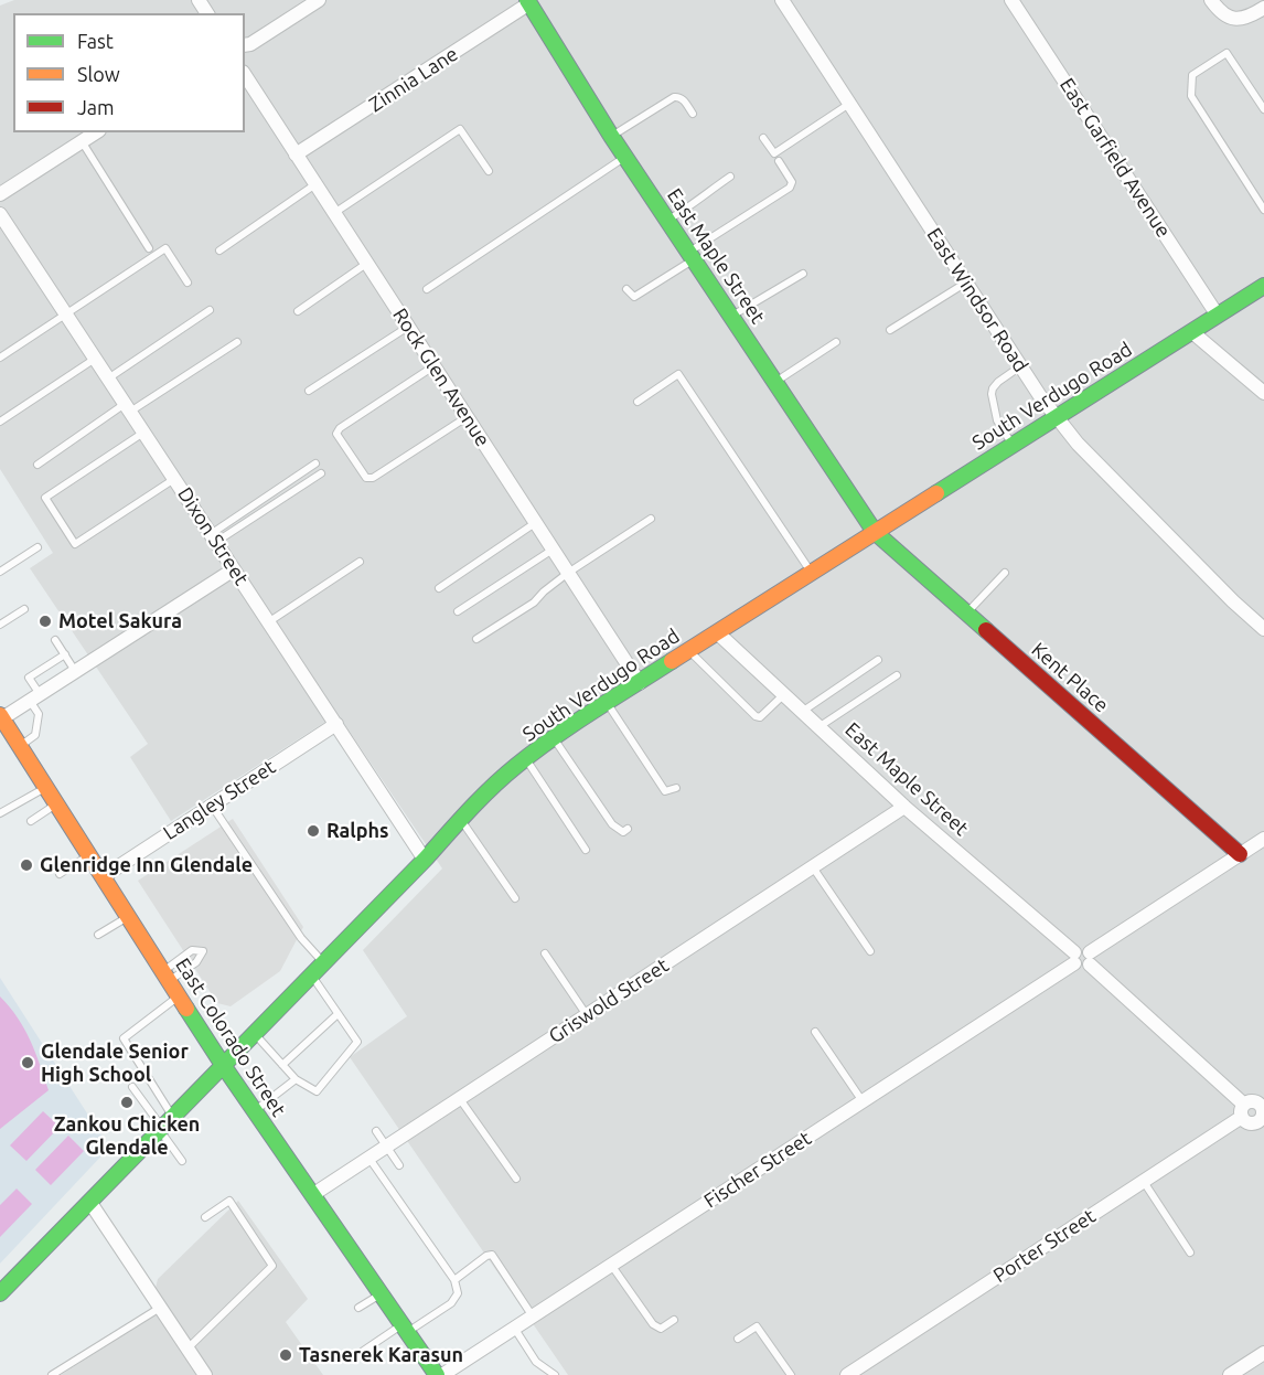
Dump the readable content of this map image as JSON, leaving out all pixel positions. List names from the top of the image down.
{
  "streets": {
    "main road": [
      "East Maple Street",
      "South Verdugo Road",
      "Kent Place",
      "East Colorado Street"
    ],
    "street": [
      "Zinnia Lane",
      "East Garfield Avenue",
      "East Windsor Road",
      "Rock Glen Avenue",
      "Dixon Street",
      "Langley Street",
      "Griswold Street",
      "Fischer Street",
      "Porter Street"
    ]
  },
  "crossings": [
    ["Zinnia Lane", "East Maple Street"],
    ["Zinnia Lane", "Rock Glen Avenue"],
    ["East Garfield Avenue", "South Verdugo Road"],
    ["East Maple Street", "South Verdugo Road"],
    ["East Maple Street", "Kent Place"],
    ["East Maple Street", "Griswold Street"],
    ["East Maple Street", "Fischer Street"],
    ["East Windsor Road", "South Verdugo Road"],
    ["Rock Glen Avenue", "South Verdugo Road"],
    ["South Verdugo Road", "Dixon Street"],
    ["South Verdugo Road", "Kent Place"],
    ["South Verdugo Road", "East Colorado Street"],
    ["Dixon Street", "Langley Street"],
    ["Langley Street", "East Colorado Street"],
    ["Griswold Street", "East Colorado Street"],
    ["East Colorado Street", "Fischer Street"]
  ],
  "places": [
    "Motel Sakura",
    "Ralphs",
    "Glenridge Inn Glendale",
    "Glendale Senior High School",
    "Zankou Chicken Glendale",
    "Tasnerek Karasun"
  ],
  "legend": ["Fast", "Slow", "Jam"]
}
